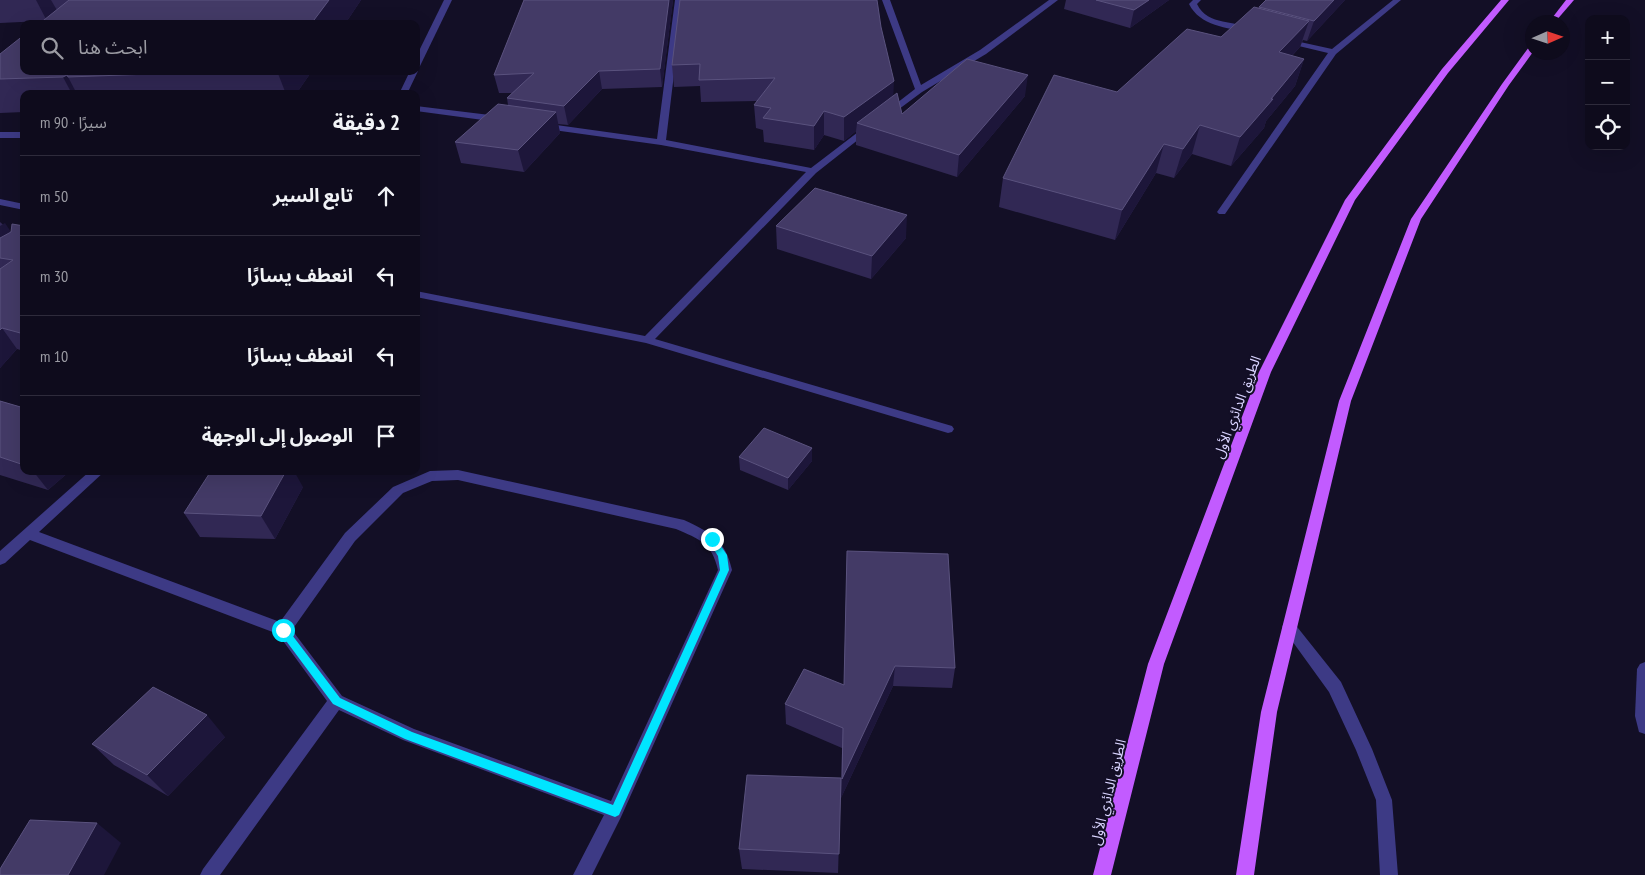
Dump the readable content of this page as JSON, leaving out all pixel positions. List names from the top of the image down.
{
  "streets": {
    "main road": ["الطريق الدائري الأول"]
  },
  "north": "right",
  "page": {
    "map_buttons": ["+", "−"],
    "search": "ابحث هنا",
    "heading": ["2 دقيقة", "سيرًا · 90 m"],
    "list": [
      ["تابع السير", "50 m"],
      ["انعطف يسارًا", "30 m"],
      ["انعطف يسارًا", "10 m"],
      "الوصول إلى الوجهة"
    ]
  }
}
